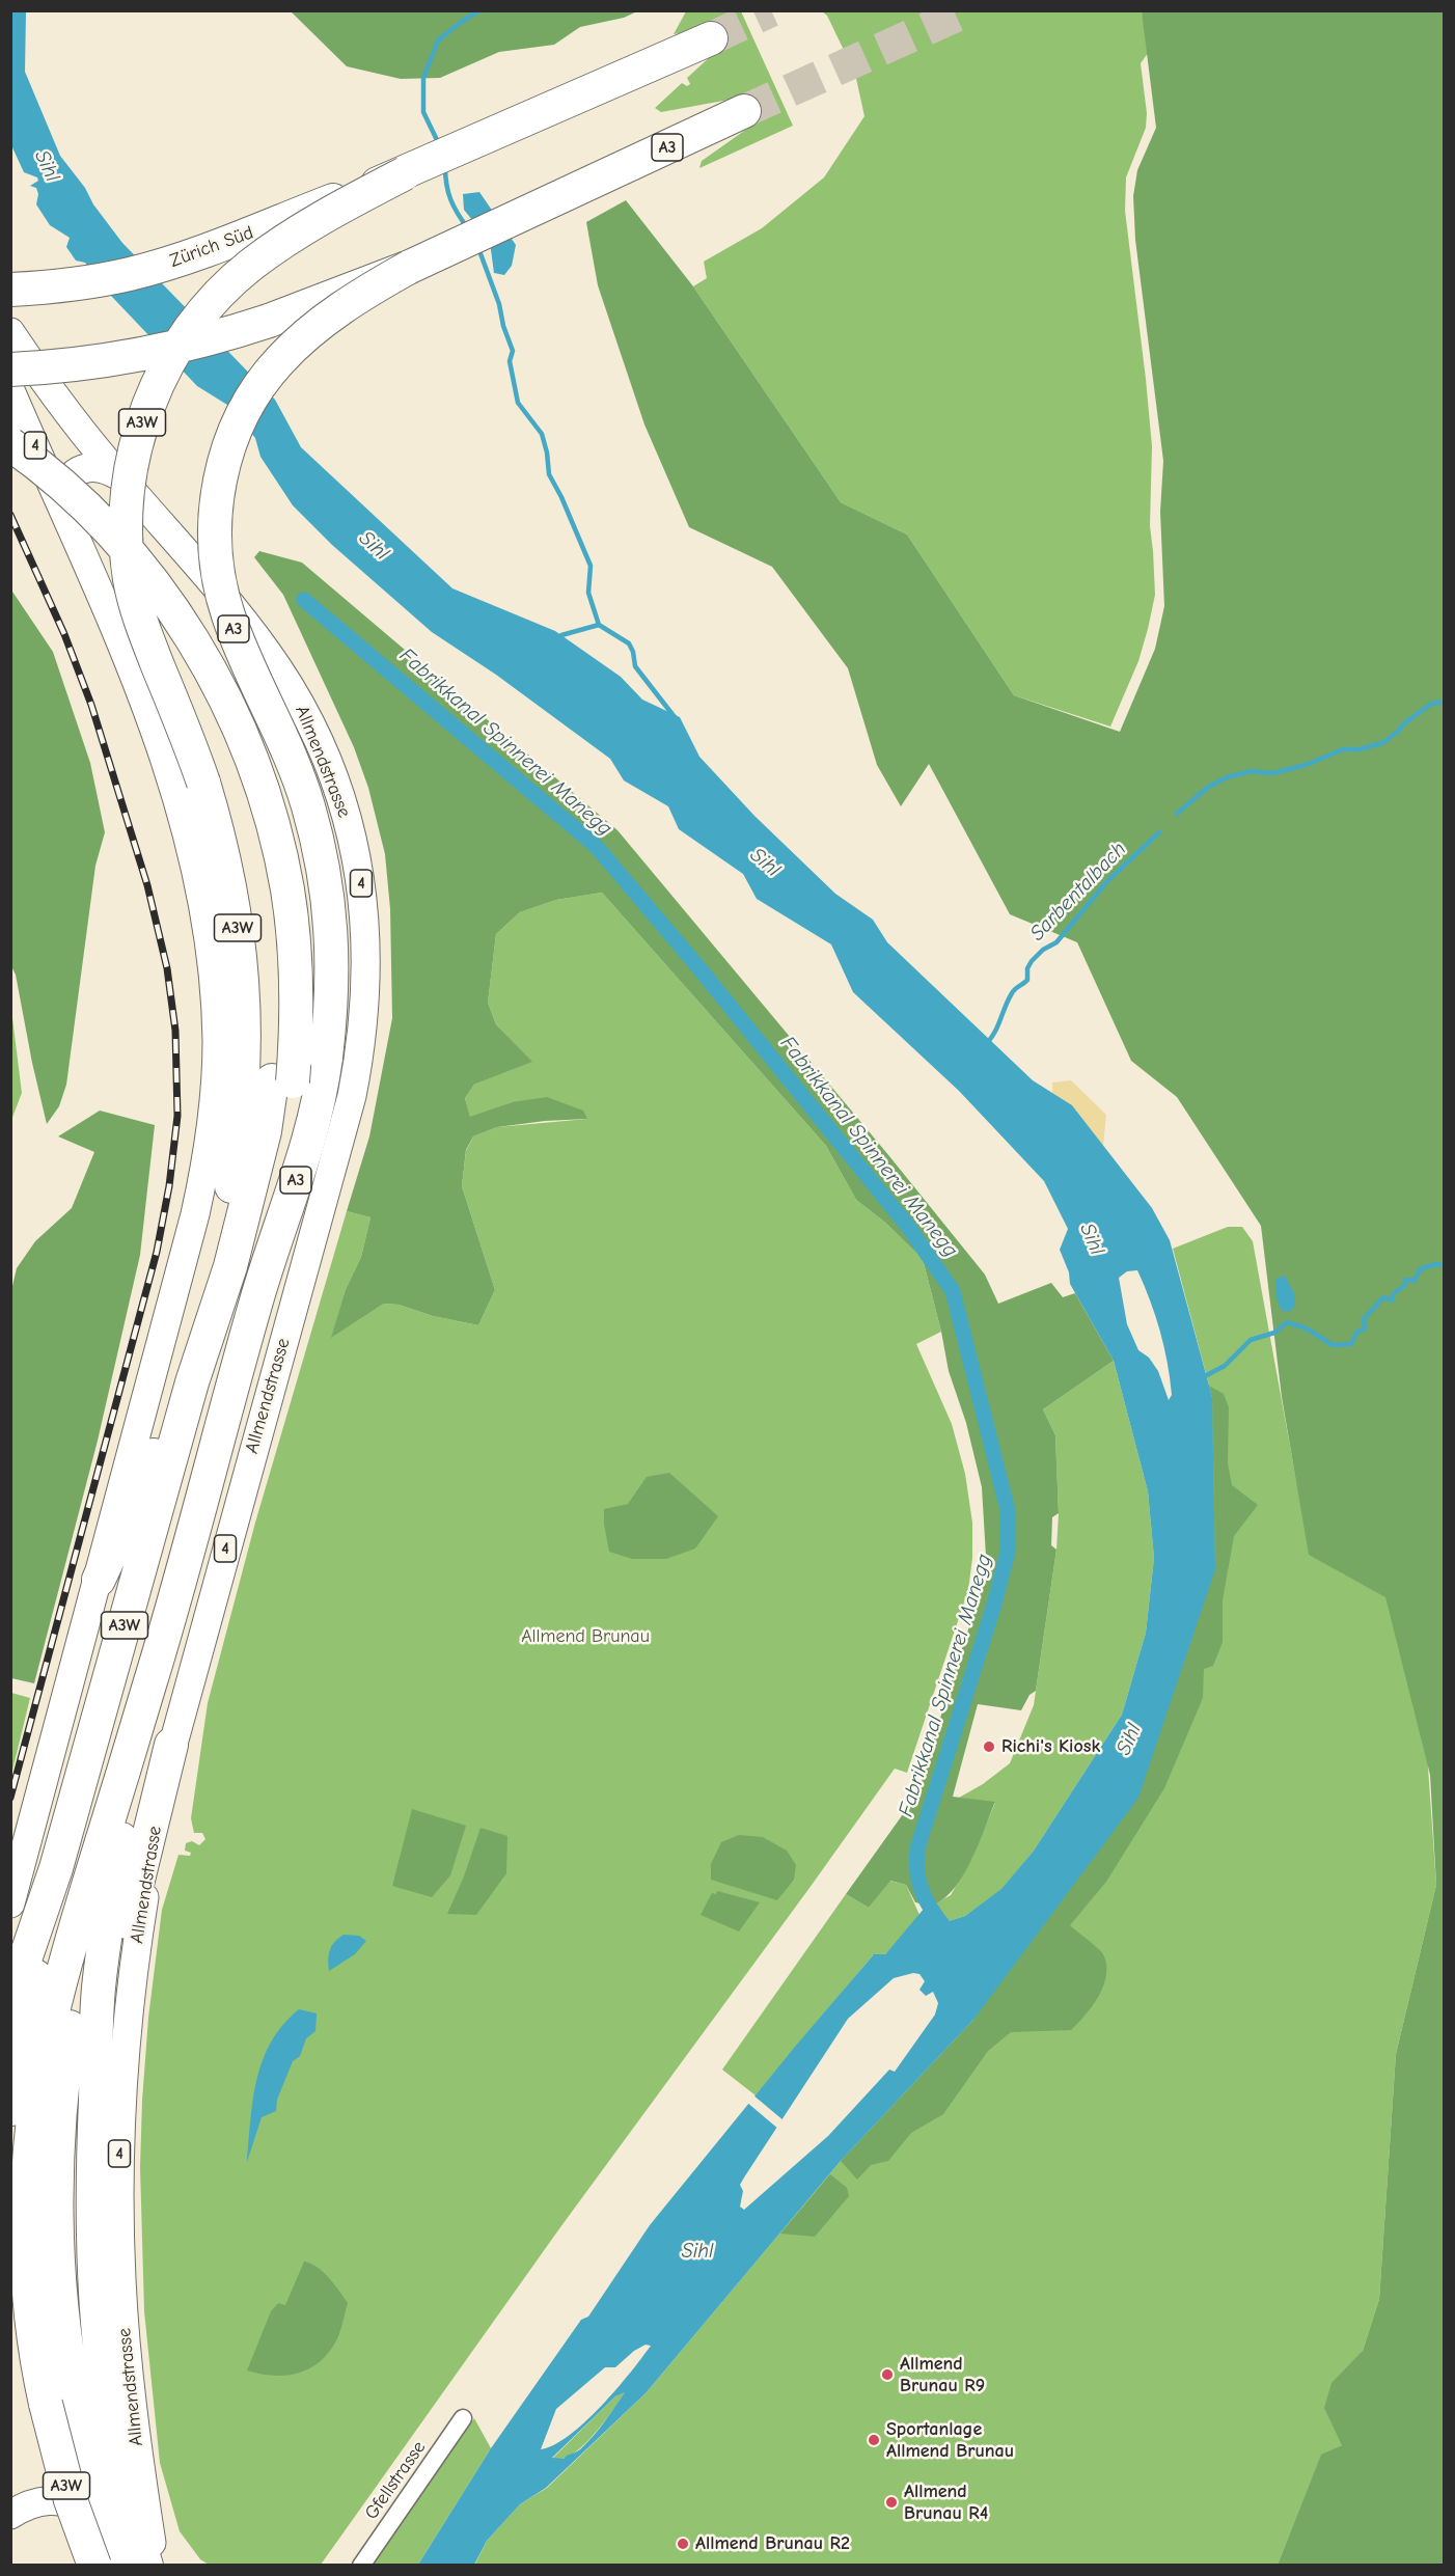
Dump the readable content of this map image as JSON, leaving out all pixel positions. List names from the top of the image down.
{
  "streets": {
    "highway": ["A3", "Zürich Süd", "A3W"],
    "main road": ["4", "Allmendstrasse"],
    "street": ["Gfellstrasse"]
  },
  "crossings": [
    ["A3", "A3W"],
    ["Zürich Süd", "A3W"]
  ],
  "water": ["Sihl", "Fabrikkanal Spinnerei Manegg", "Sarbentalbach"],
  "parks": ["Allmend Brunau"],
  "places": [
    "Richi's Kiosk",
    "Allmend Brunau R9",
    "Sportanlage Allmend Brunau",
    "Allmend Brunau R4",
    "Allmend Brunau R2"
  ]
}
